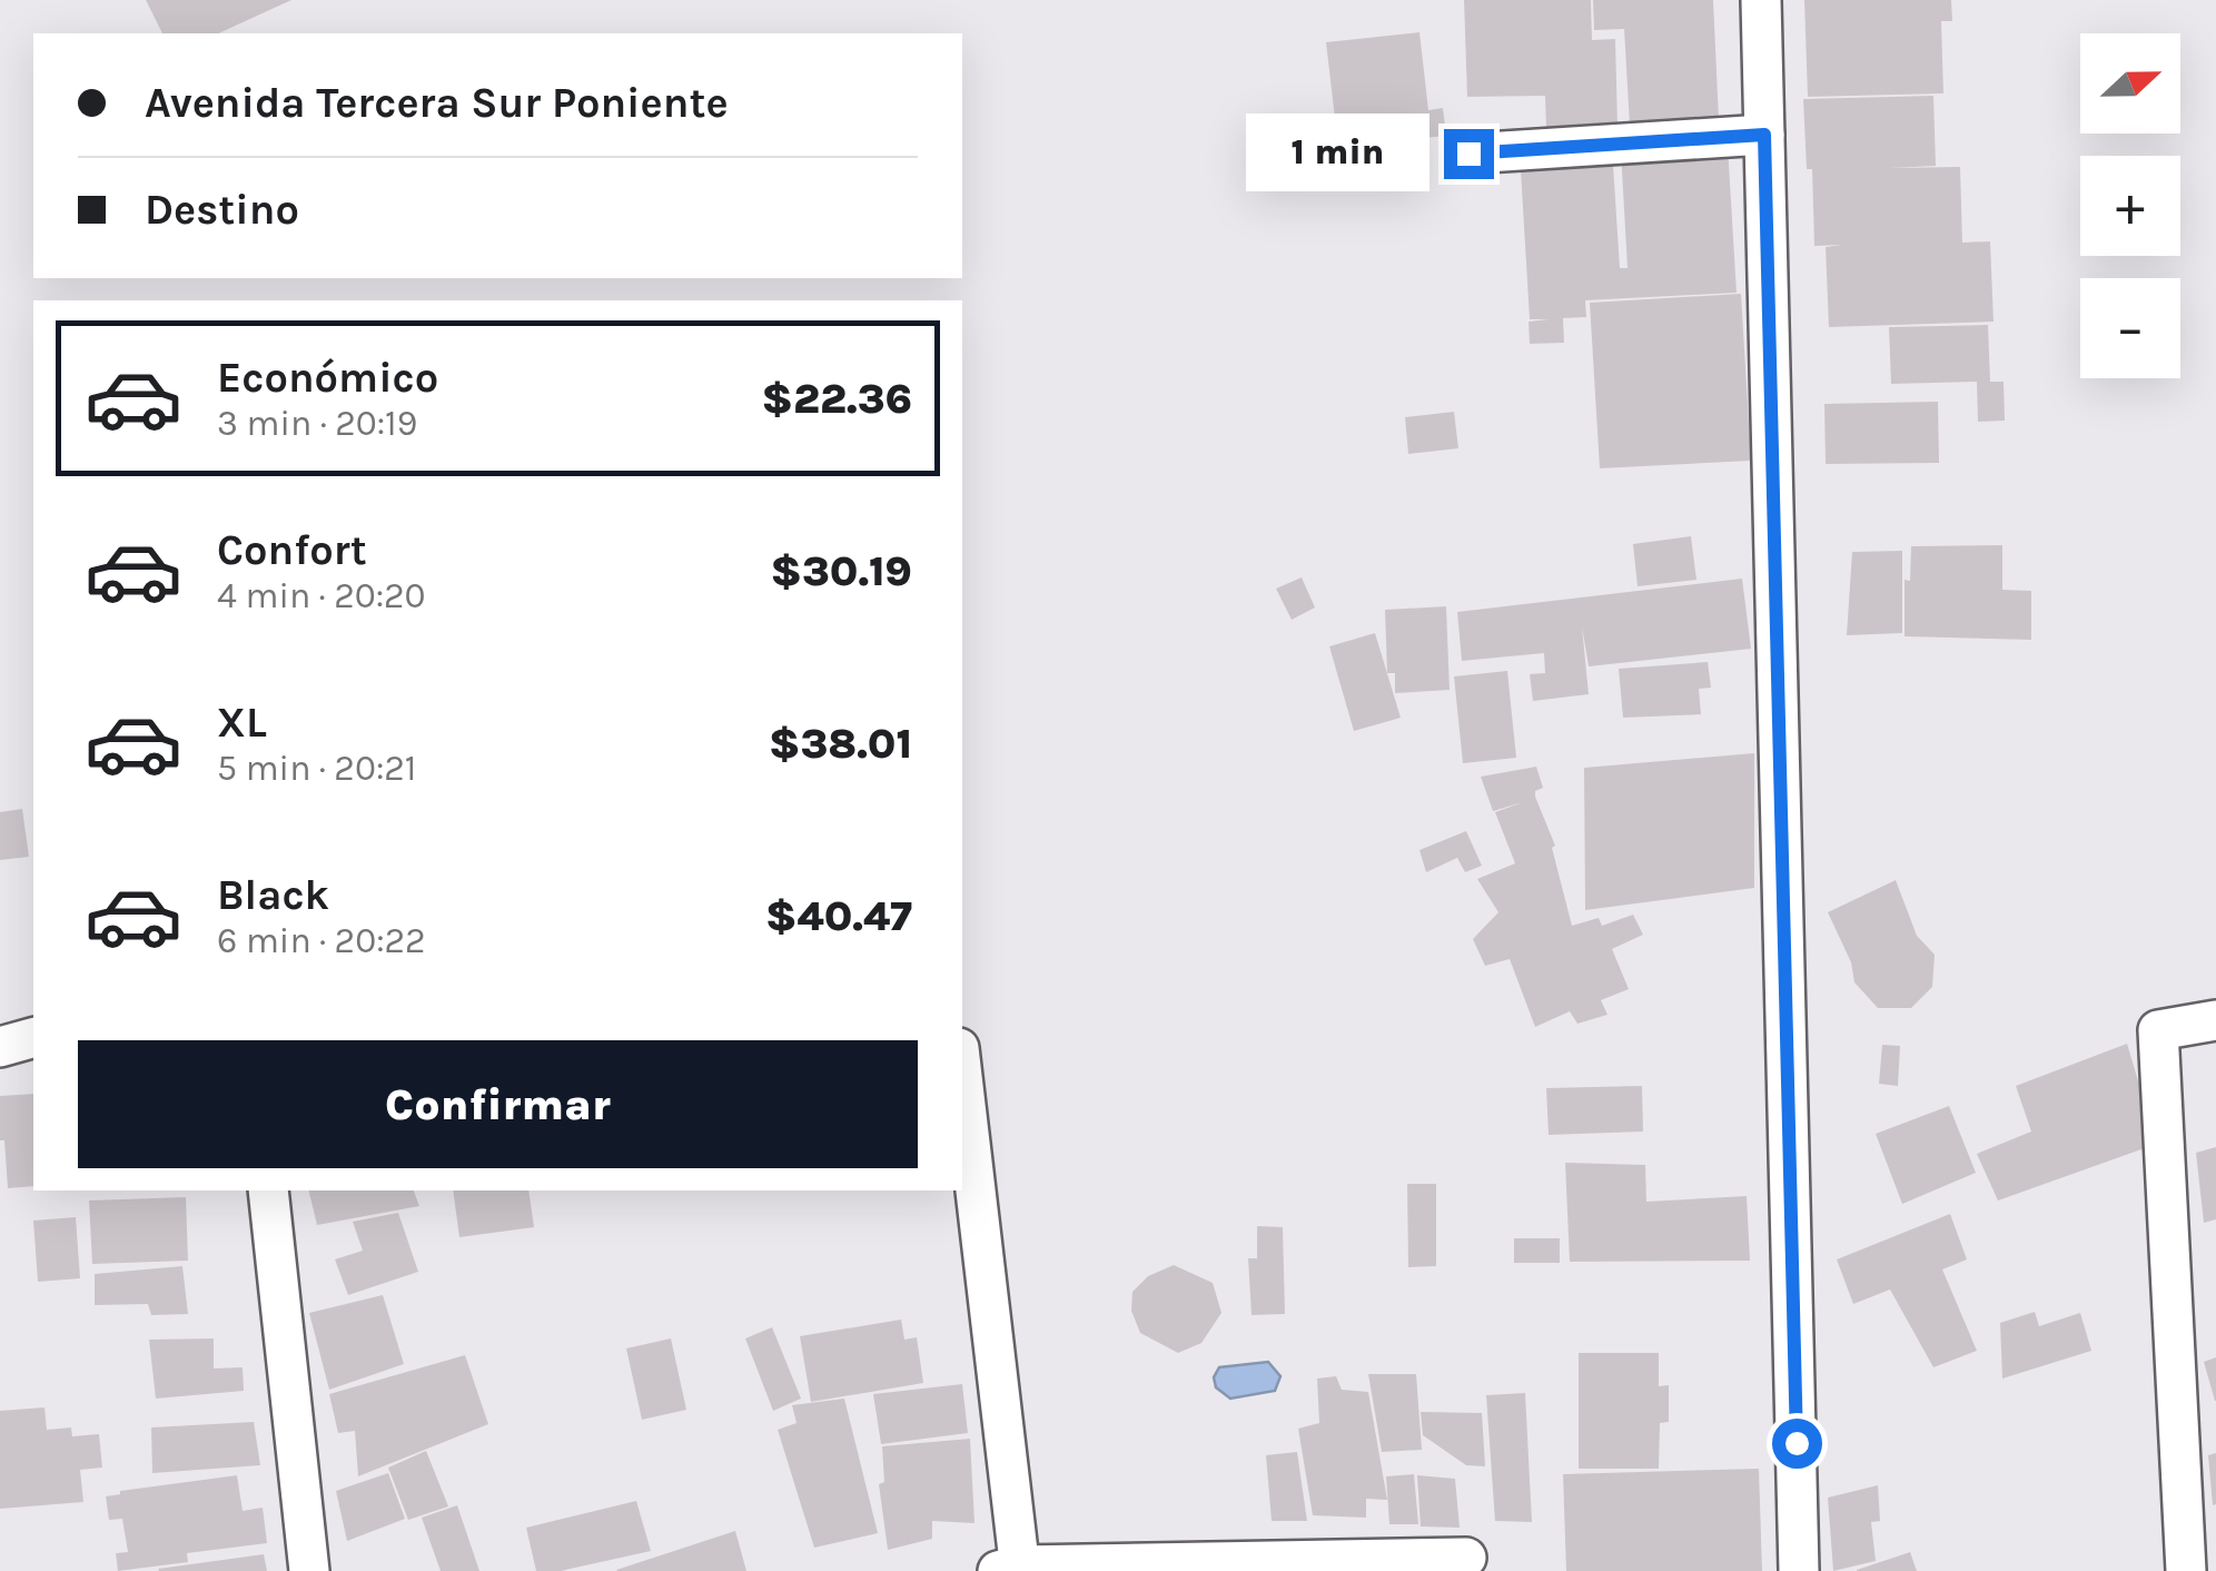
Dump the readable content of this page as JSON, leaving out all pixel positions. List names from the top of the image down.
{
  "north": "right",
  "page": {
    "map_buttons": ["+", "−"],
    "banner": ["Avenida Tercera Sur Poniente", "Destino"],
    "bubble": "1 min",
    "list": [
      {
        "name": "Económico",
        "note": "3 min · 20:19",
        "value": "$22.36"
      },
      {
        "name": "Confort",
        "note": "4 min · 20:20",
        "value": "$30.19"
      },
      {
        "name": "XL",
        "note": "5 min · 20:21",
        "value": "$38.01"
      },
      {
        "name": "Black",
        "note": "6 min · 20:22",
        "value": "$40.47"
      }
    ],
    "buttons": "Confirmar"
  }
}
